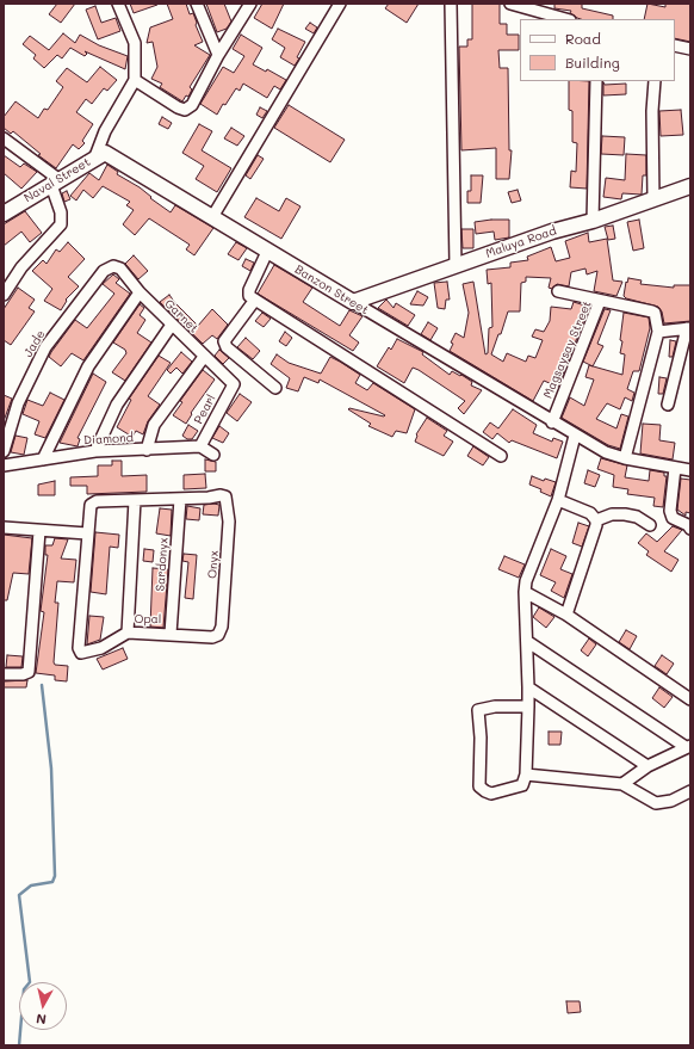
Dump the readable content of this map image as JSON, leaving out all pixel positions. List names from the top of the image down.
{
  "streets": {
    "street": [
      "Naval Street",
      "Maluya Road",
      "Banzon Street",
      "Garnet",
      "Jade",
      "Magsaysay Street",
      "Pearl",
      "Diamond",
      "Sardonyx",
      "Onyx",
      "Opal"
    ]
  },
  "crossings": [
    ["Naval Street", "Banzon Street"],
    ["Maluya Road", "Banzon Street"],
    ["Banzon Street", "Magsaysay Street"],
    ["Garnet", "Jade"],
    ["Garnet", "Pearl"],
    ["Pearl", "Diamond"],
    ["Sardonyx", "Onyx"],
    ["Sardonyx", "Opal"],
    ["Onyx", "Opal"]
  ],
  "legend": ["Road", "Building"],
  "north": "bottom"
}
